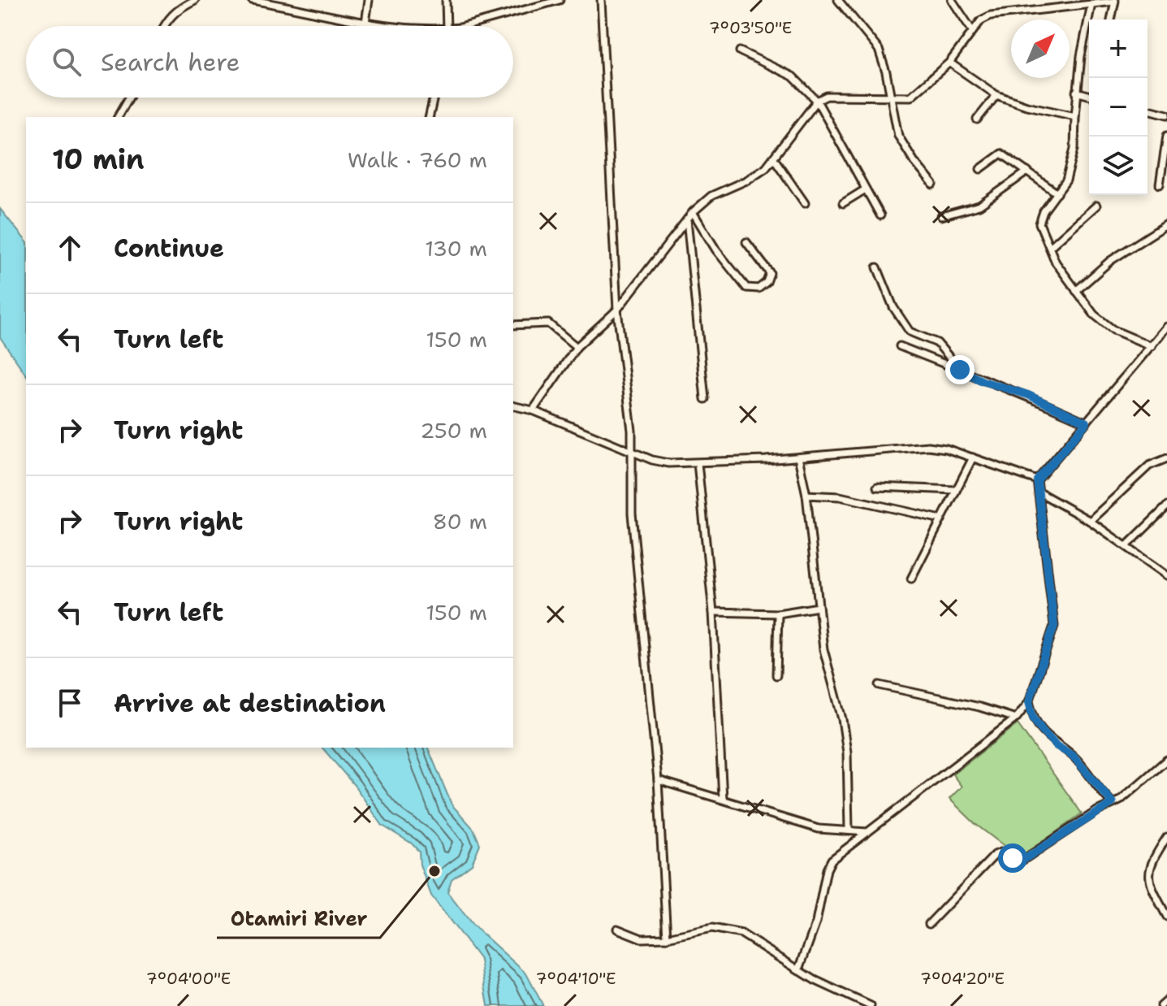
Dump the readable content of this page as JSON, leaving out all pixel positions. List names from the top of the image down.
{
  "places": ["Otamiri River"],
  "north": "top right",
  "page": {
    "map_buttons": ["+", "−"],
    "search": "Search here",
    "heading": ["10 min", "Walk · 760 m"],
    "list": [
      ["Continue", "130 m"],
      ["Turn left", "150 m"],
      ["Turn right", "250 m"],
      ["Turn right", "80 m"],
      ["Turn left", "150 m"],
      "Arrive at destination"
    ]
  },
  "coordinates": [
    "7°03'50\"E",
    "7°04'00\"E",
    "7°04'10\"E",
    "7°04'20\"E"
  ]
}
